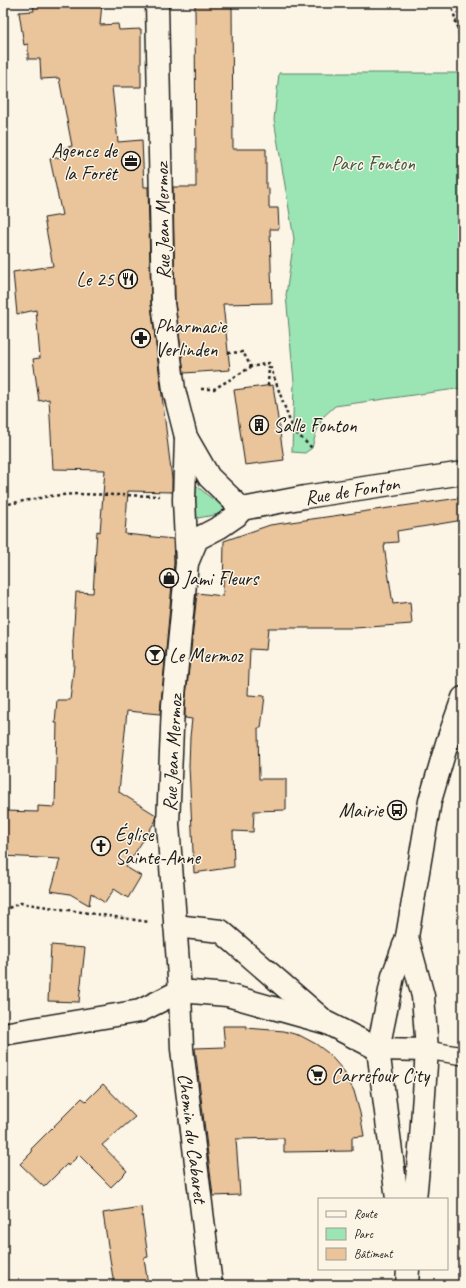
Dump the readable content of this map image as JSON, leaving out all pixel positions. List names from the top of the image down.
{
  "streets": {
    "street": ["Rue Jean Mermoz", "Rue de Fonton", "Chemin du Cabaret"]
  },
  "crossings": [
    ["Rue Jean Mermoz", "Rue de Fonton"],
    ["Rue Jean Mermoz", "Chemin du Cabaret"]
  ],
  "parks": ["Parc Fonton"],
  "places": {
    "office": ["Agence de la Forêt"],
    "restaurant": ["Le 25"],
    "pharmacy": ["Pharmacie Verlinden"],
    "building": ["Salle Fonton"],
    "shop": ["Jami Fleurs"],
    "bar": ["Le Mermoz"],
    "bus stop": ["Mairie"],
    "church": ["Église Sainte-Anne"],
    "supermarket": ["Carrefour City"]
  },
  "legend": ["Route", "Parc", "Bâtiment"]
}
